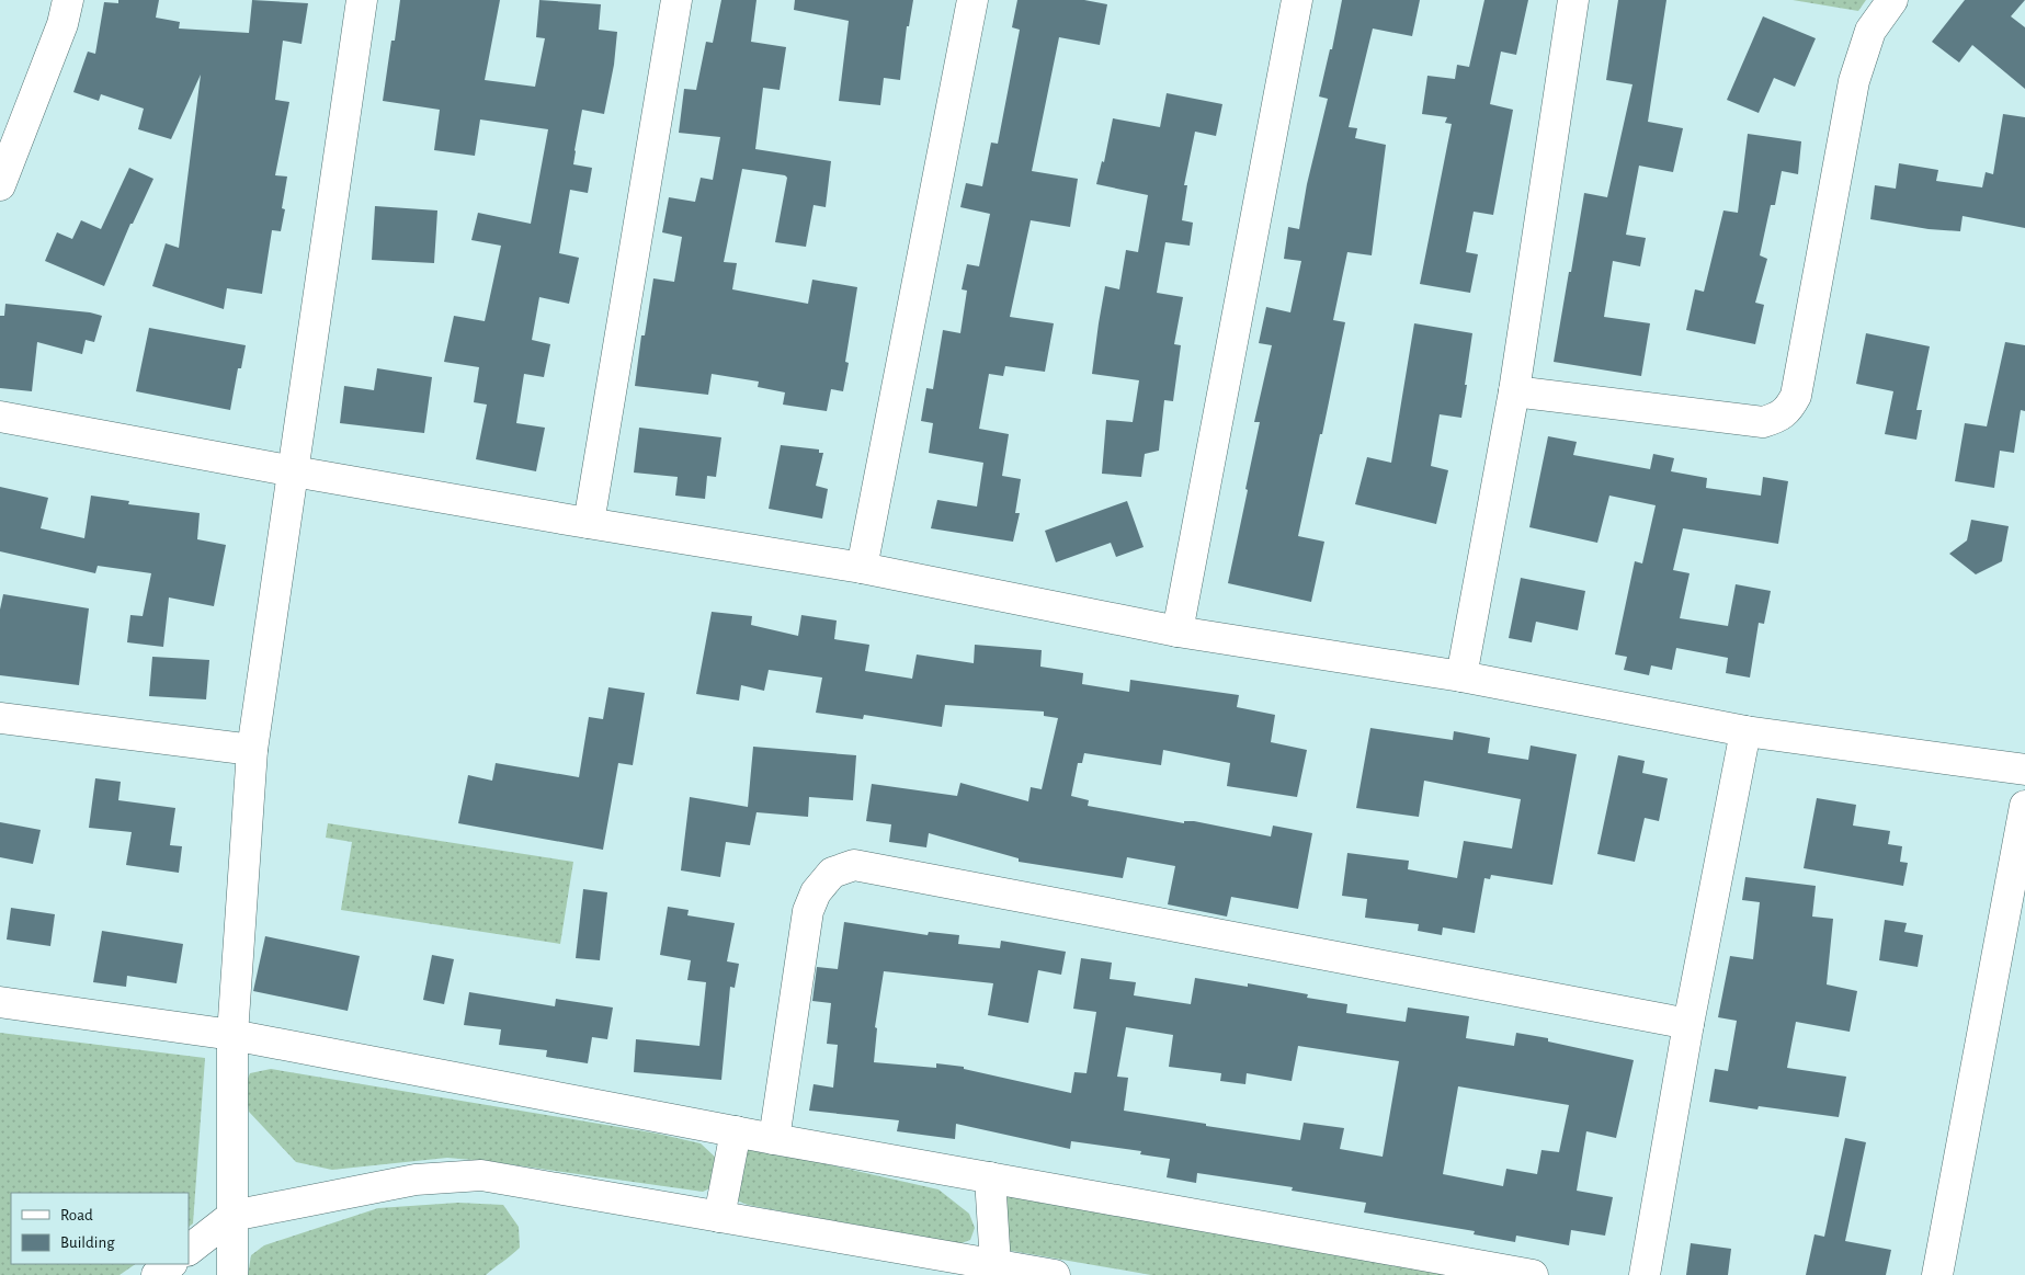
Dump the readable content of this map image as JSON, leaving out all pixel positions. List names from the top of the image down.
{
  "legend": ["Road", "Building"]
}
